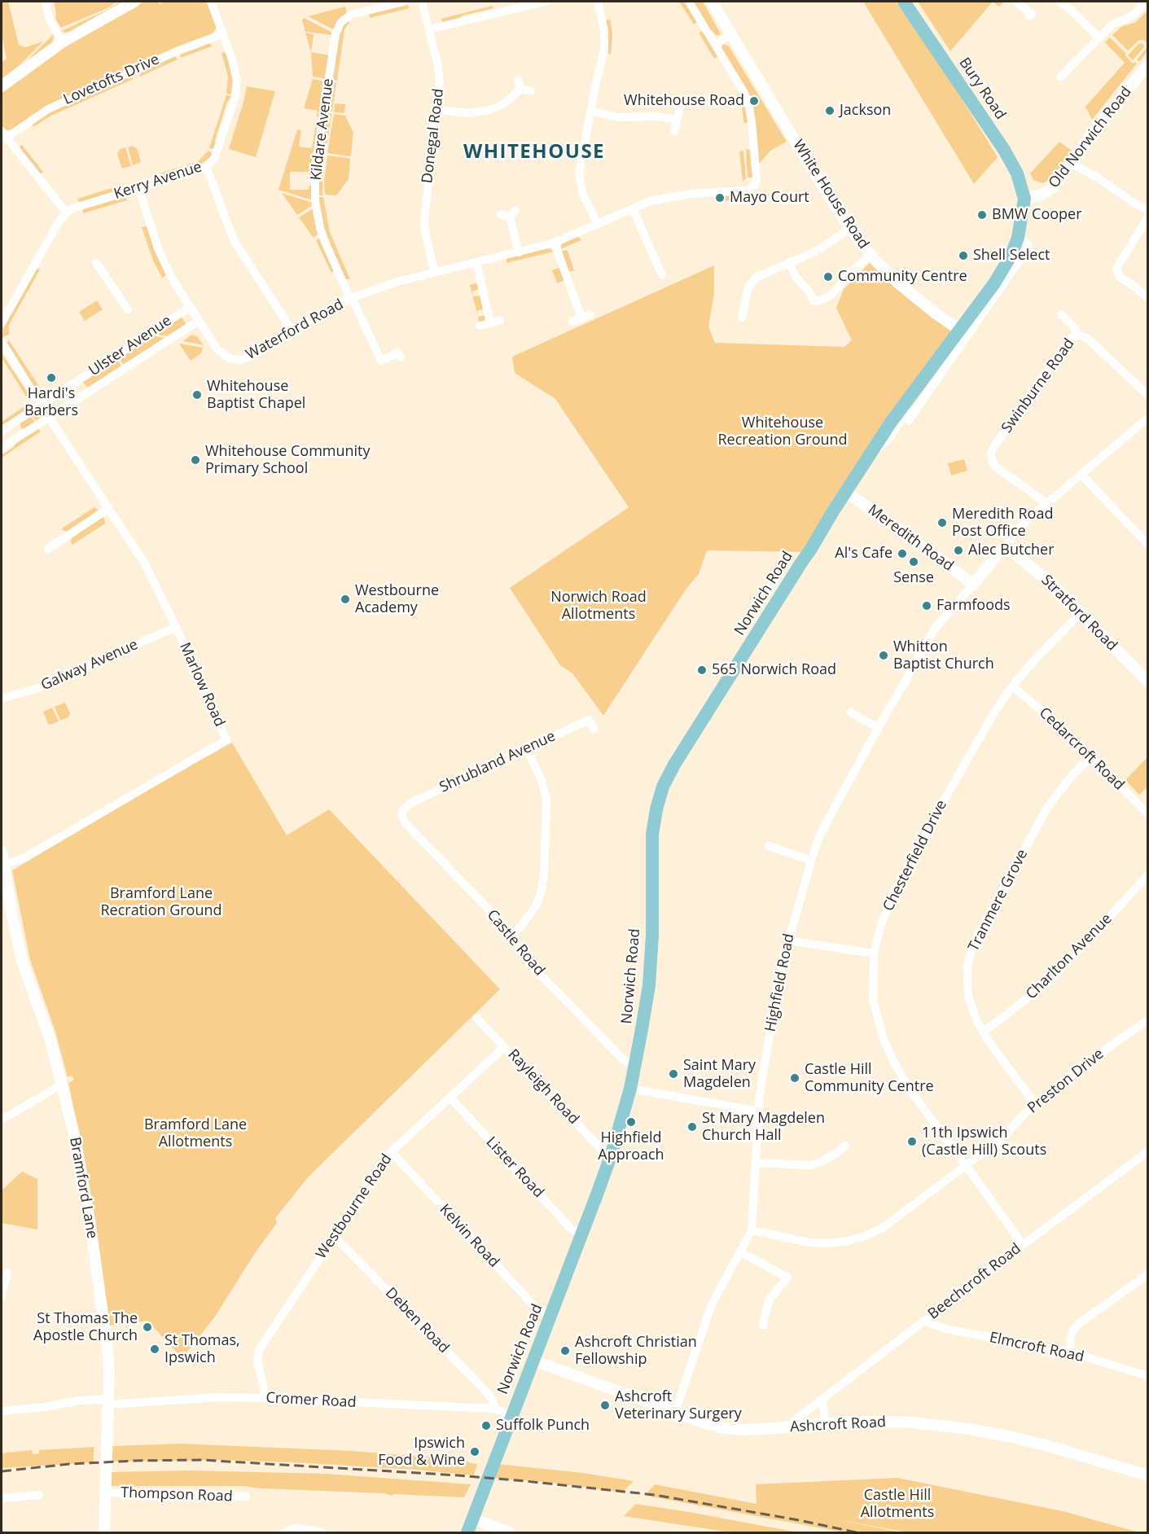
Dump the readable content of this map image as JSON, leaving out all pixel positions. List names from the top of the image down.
{
  "streets": {
    "main road": ["Bury Road", "Norwich Road"],
    "street": [
      "Lovetofts Drive",
      "Kildare Avenue",
      "Donegal Road",
      "Old Norwich Road",
      "Kerry Avenue",
      "White House Road",
      "Waterford Road",
      "Ulster Avenue",
      "Swinburne Road",
      "Meredith Road",
      "Stratford Road",
      "Galway Avenue",
      "Marlow Road",
      "Cedarcroft Road",
      "Shrubland Avenue",
      "Chesterfield Drive",
      "Tranmere Grove",
      "Castle Road",
      "Charlton Avenue",
      "Highfield Road",
      "Preston Drive",
      "Rayleigh Road",
      "Lister Road",
      "Bramford Lane",
      "Westbourne Road",
      "Kelvin Road",
      "Beechcroft Road",
      "Deben Road",
      "Elmcroft Road",
      "Cromer Road",
      "Ashcroft Road",
      "Thompson Road"
    ]
  },
  "crossings": [
    ["Lovetofts Drive", "Kerry Avenue"],
    ["Bury Road", "Old Norwich Road"],
    ["Bury Road", "Norwich Road"],
    ["Kildare Avenue", "Waterford Road"],
    ["Donegal Road", "Waterford Road"],
    ["Old Norwich Road", "Norwich Road"],
    ["Kerry Avenue", "Waterford Road"],
    ["White House Road", "Norwich Road"],
    ["Waterford Road", "Ulster Avenue"],
    ["Ulster Avenue", "Marlow Road"],
    ["Meredith Road", "Norwich Road"],
    ["Meredith Road", "Highfield Road"],
    ["Norwich Road", "Castle Road"],
    ["Norwich Road", "Rayleigh Road"],
    ["Norwich Road", "Lister Road"],
    ["Norwich Road", "Kelvin Road"],
    ["Norwich Road", "Cromer Road"],
    ["Norwich Road", "Ashcroft Road"],
    ["Stratford Road", "Chesterfield Drive"],
    ["Galway Avenue", "Marlow Road"],
    ["Marlow Road", "Bramford Lane"],
    ["Cedarcroft Road", "Chesterfield Drive"],
    ["Cedarcroft Road", "Tranmere Grove"],
    ["Shrubland Avenue", "Castle Road"],
    ["Chesterfield Drive", "Preston Drive"],
    ["Chesterfield Drive", "Beechcroft Road"],
    ["Tranmere Grove", "Charlton Avenue"],
    ["Tranmere Grove", "Preston Drive"],
    ["Highfield Road", "Preston Drive"],
    ["Highfield Road", "Ashcroft Road"],
    ["Rayleigh Road", "Westbourne Road"],
    ["Lister Road", "Westbourne Road"],
    ["Bramford Lane", "Cromer Road"],
    ["Bramford Lane", "Thompson Road"],
    ["Westbourne Road", "Kelvin Road"],
    ["Westbourne Road", "Deben Road"],
    ["Westbourne Road", "Cromer Road"],
    ["Beechcroft Road", "Elmcroft Road"],
    ["Beechcroft Road", "Ashcroft Road"],
    ["Deben Road", "Cromer Road"]
  ],
  "districts": ["WHITEHOUSE"],
  "parks": [
    "Whitehouse Recreation Ground",
    "Norwich Road Allotments",
    "Bramford Lane Recration Ground",
    "Bramford Lane Allotments",
    "Castle Hill Allotments"
  ],
  "places": [
    "Whitehouse Road",
    "Jackson",
    "Mayo Court",
    "BMW Cooper",
    "Shell Select",
    "Community Centre",
    "Hardi's Barbers",
    "Whitehouse Baptist Chapel",
    "Whitehouse Community Primary School",
    "Meredith Road Post Office",
    "Alec Butcher",
    "Al's Cafe",
    "Sense",
    "Westbourne Academy",
    "Farmfoods",
    "Whitton Baptist Church",
    "565 Norwich Road",
    "Saint Mary Magdelen",
    "Castle Hill Community Centre",
    "Highfield Approach",
    "St Mary Magdelen Church Hall",
    "11th Ipswich (Castle Hill) Scouts",
    "St Thomas The Apostle Church",
    "St Thomas, Ipswich",
    "Ashcroft Christian Fellowship",
    "Ashcroft Veterinary Surgery",
    "Suffolk Punch",
    "Ipswich Food & Wine"
  ]
}
